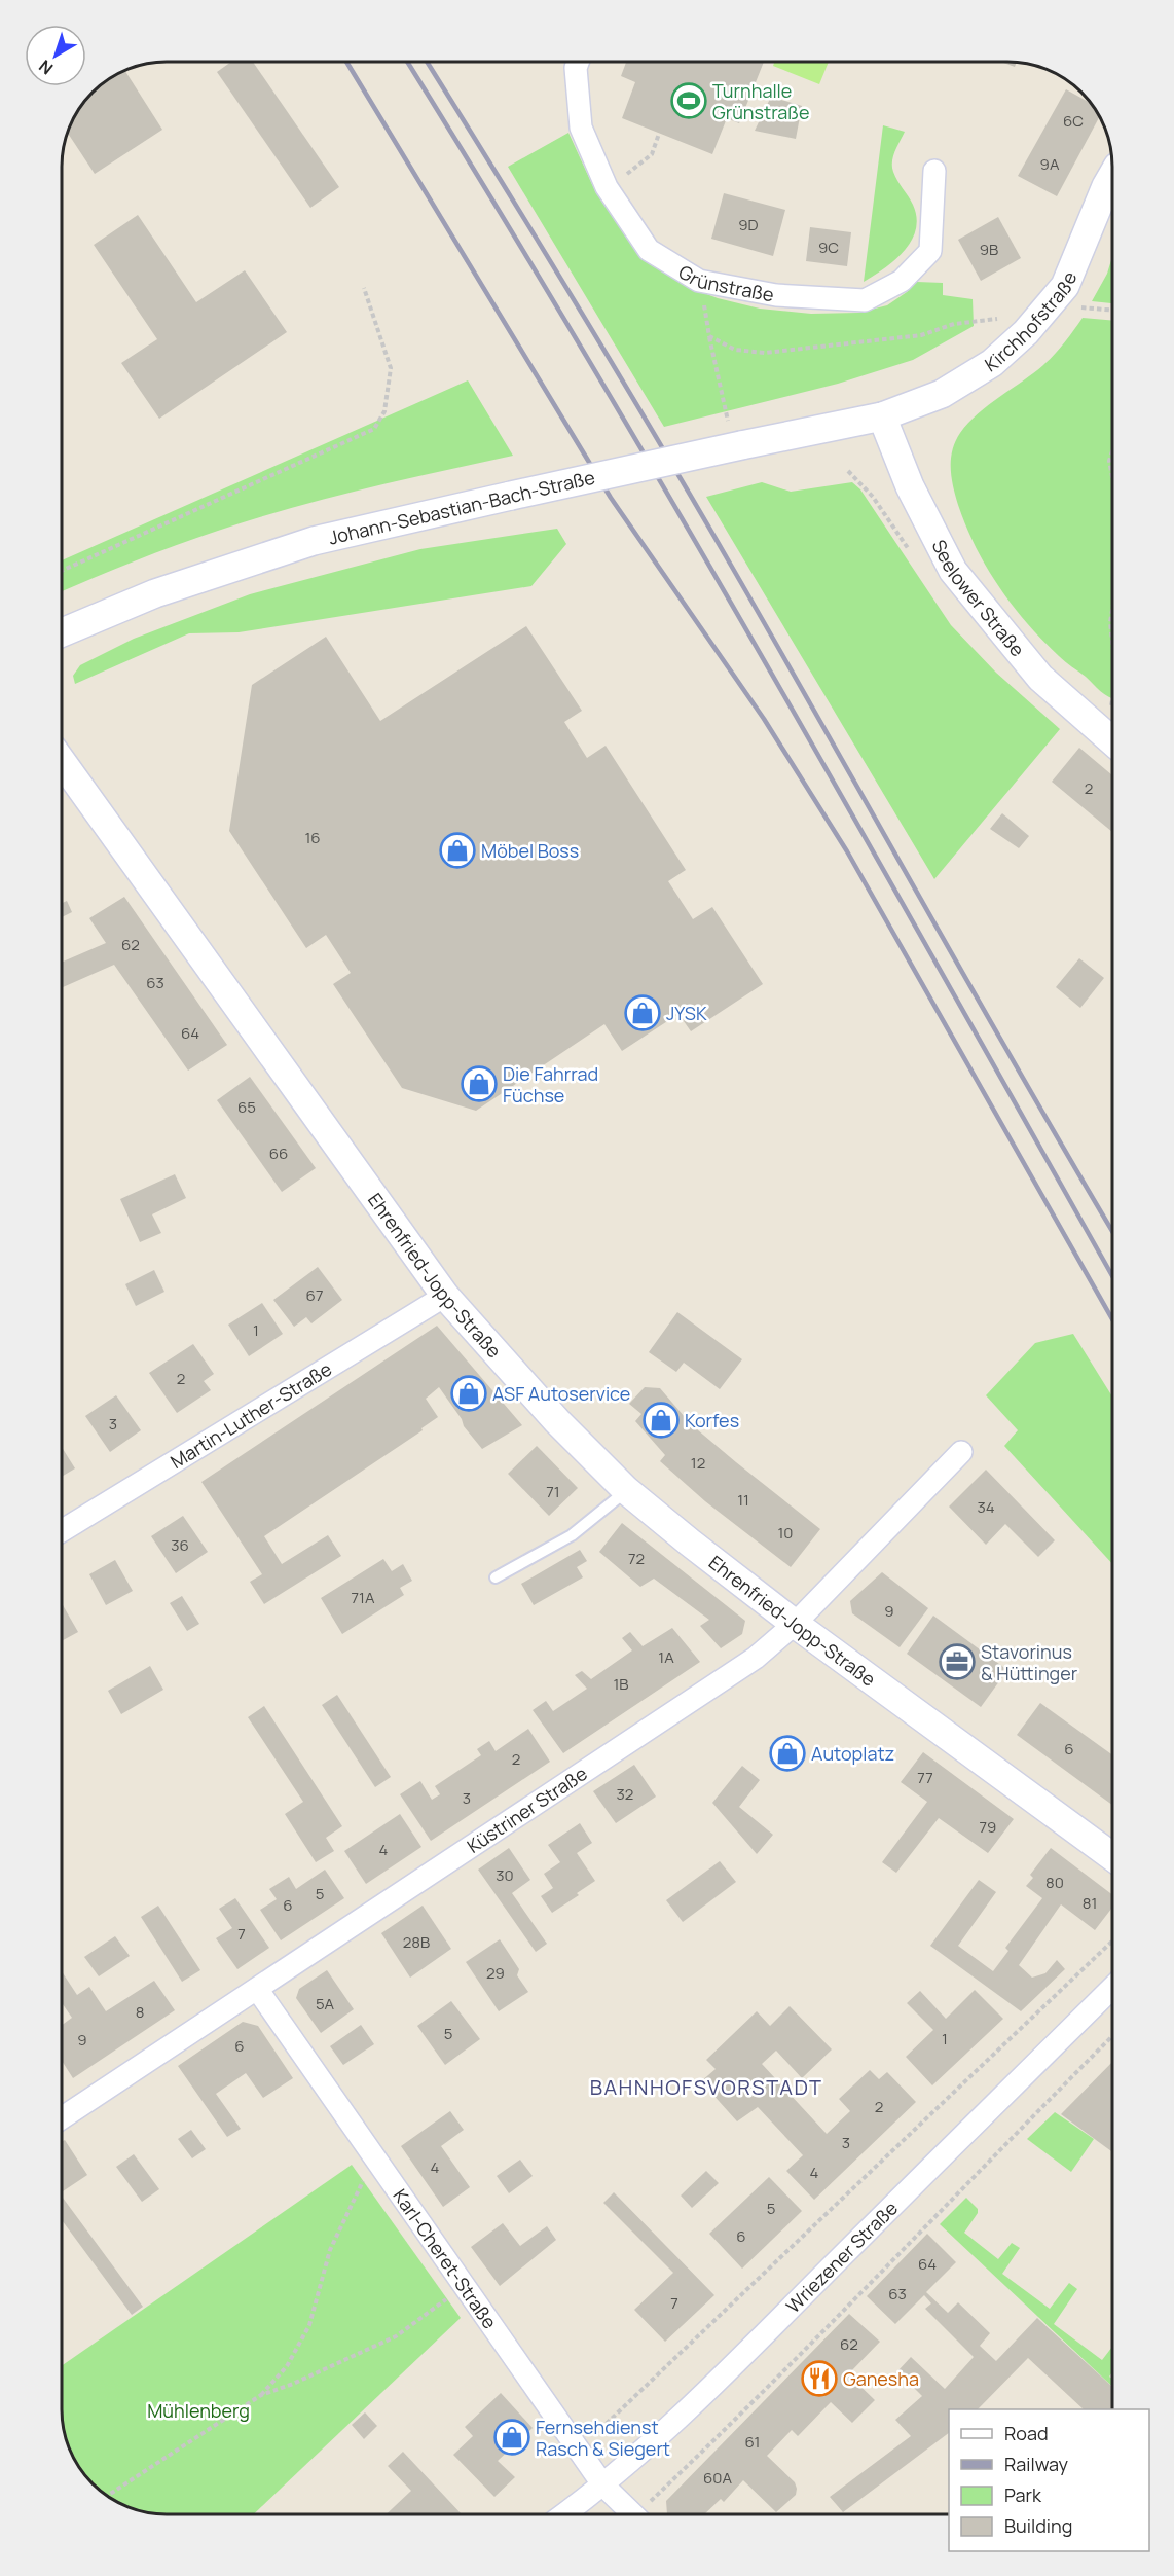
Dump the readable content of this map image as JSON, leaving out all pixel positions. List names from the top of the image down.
{
  "streets": {
    "street": [
      "Grünstraße",
      "Kirchhofstraße",
      "Johann-Sebastian-Bach-Straße",
      "Seelower Straße",
      "Ehrenfried-Jopp-Straße",
      "Martin-Luther-Straße",
      "Küstriner Straße",
      "Wriezener Straße",
      "Karl-Cheret-Straße"
    ]
  },
  "crossings": [
    ["Kirchhofstraße", "Johann-Sebastian-Bach-Straße"],
    ["Kirchhofstraße", "Seelower Straße"],
    ["Johann-Sebastian-Bach-Straße", "Seelower Straße"],
    ["Ehrenfried-Jopp-Straße", "Martin-Luther-Straße"],
    ["Ehrenfried-Jopp-Straße", "Küstriner Straße"],
    ["Küstriner Straße", "Karl-Cheret-Straße"],
    ["Wriezener Straße", "Karl-Cheret-Straße"]
  ],
  "districts": ["BAHNHOFSVORSTADT"],
  "parks": ["Mühlenberg"],
  "places": {
    "sports": ["Turnhalle Grünstraße"],
    "shop": [
      "Möbel Boss",
      "JYSK",
      "Die Fahrrad Füchse",
      "ASF Autoservice",
      "Korfes",
      "Autoplatz",
      "Fernsehdienst Rasch & Siegert"
    ],
    "office": ["Stavorinus & Hüttinger"],
    "restaurant": ["Ganesha"]
  },
  "house_numbers": [
    "6C",
    "9A",
    "9D",
    "9C",
    "9B",
    "2",
    "16",
    "62",
    "63",
    "64",
    "65",
    "66",
    "67",
    "1",
    "2",
    "3",
    "12",
    "71",
    "11",
    "34",
    "10",
    "36",
    "72",
    "71A",
    "9",
    "1A",
    "1B",
    "6",
    "2",
    "77",
    "32",
    "3",
    "79",
    "4",
    "30",
    "80",
    "5",
    "81",
    "6",
    "7",
    "28B",
    "29",
    "5A",
    "8",
    "5",
    "1",
    "9",
    "6",
    "2",
    "3",
    "4",
    "4",
    "5",
    "6",
    "64",
    "63",
    "7",
    "62",
    "61",
    "60A"
  ],
  "legend": [
    "Road",
    "Railway",
    "Park",
    "Building"
  ],
  "north": "bottom left"
}
